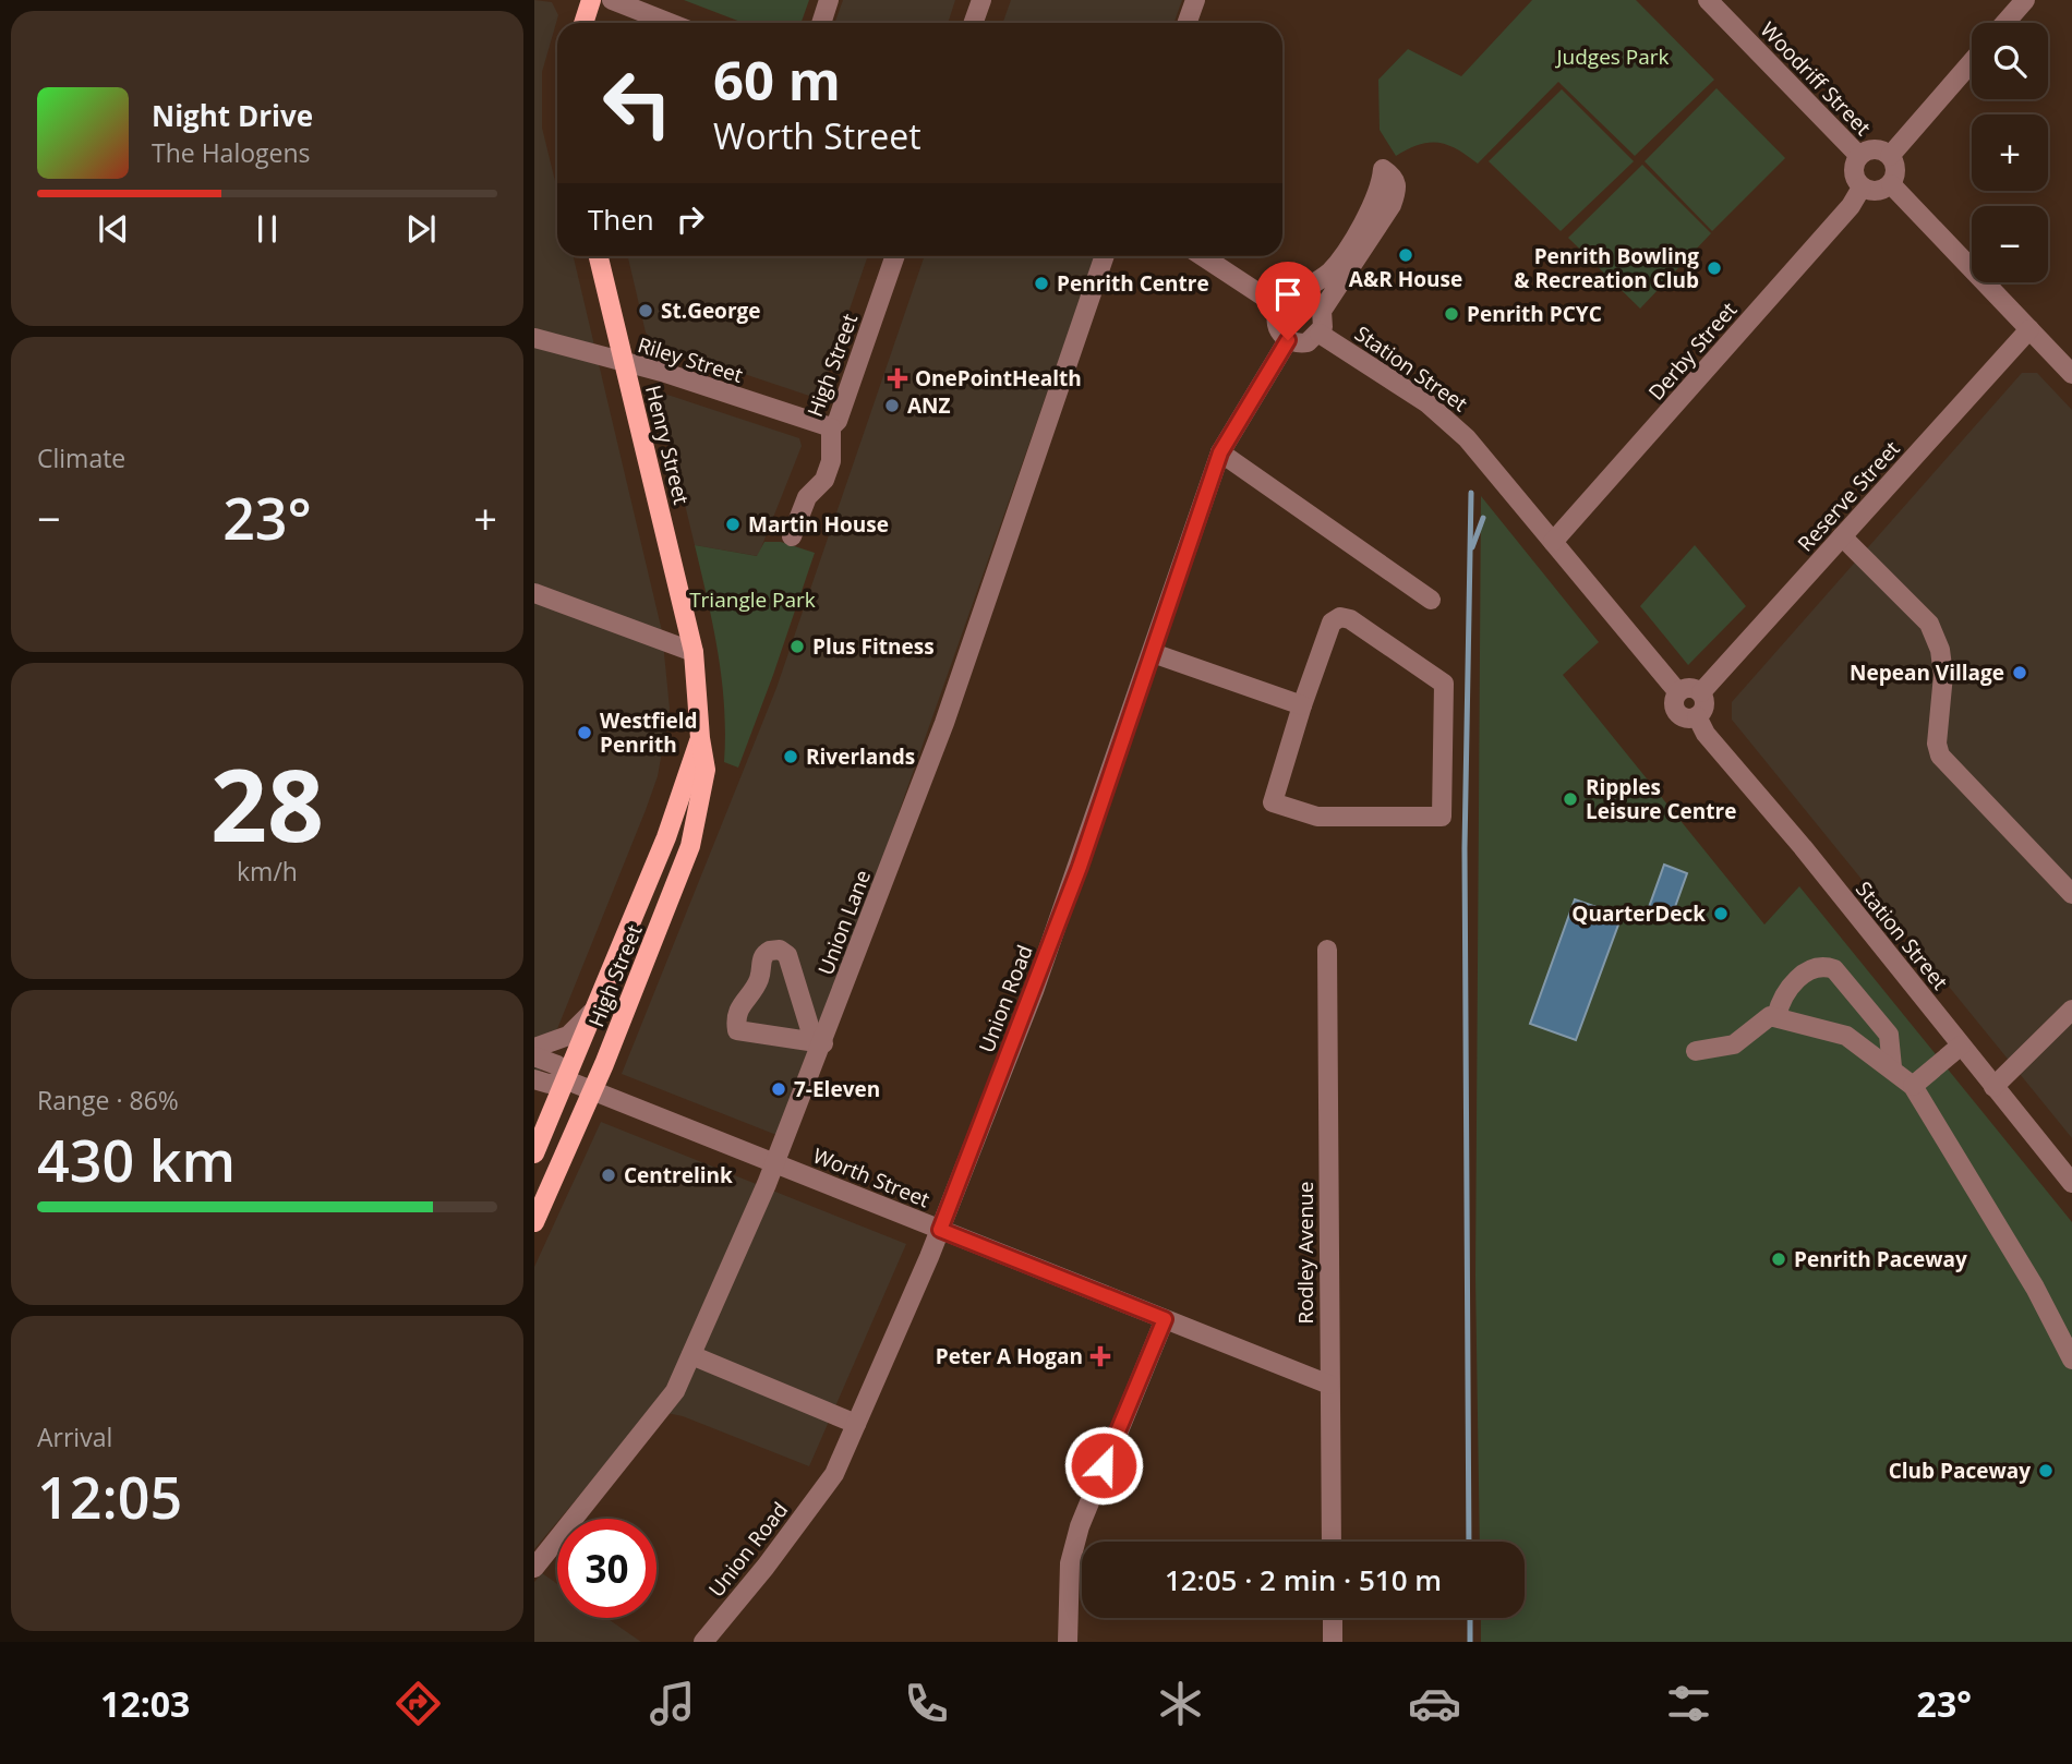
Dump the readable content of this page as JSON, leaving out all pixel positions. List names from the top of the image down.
{
  "streets": {
    "main road": ["High Street", "Henry Street"],
    "street": [
      "Woodriff Street",
      "Derby Street",
      "Riley Street",
      "Station Street",
      "Reserve Street",
      "Union Lane",
      "Union Road",
      "Worth Street",
      "Rodley Avenue"
    ]
  },
  "crossings": [
    ["Woodriff Street", "Derby Street"],
    ["Derby Street", "Station Street"],
    ["Riley Street", "High Street"],
    ["Riley Street", "Henry Street"],
    ["High Street", "Henry Street"],
    ["High Street", "Worth Street"],
    ["Station Street", "Reserve Street"],
    ["Station Street", "Union Road"],
    ["Union Lane", "Worth Street"],
    ["Union Road", "Worth Street"],
    ["Worth Street", "Rodley Avenue"]
  ],
  "parks": ["Judges Park", "Triangle Park"],
  "places": {
    "other": [
      "A&R House",
      "Penrith Bowling & Recreation Club",
      "Penrith Centre",
      "St.George",
      "Penrith PCYC",
      "ANZ",
      "Martin House",
      "Plus Fitness",
      "Nepean Village",
      "Westfield Penrith",
      "Riverlands",
      "Ripples Leisure Centre",
      "QuarterDeck",
      "7-Eleven",
      "Centrelink",
      "Penrith Paceway",
      "Club Paceway"
    ],
    "health": ["OnePointHealth", "Peter A Hogan"]
  },
  "page": {
    "map_buttons": ["+", "−"],
    "turn": ["60 m", "Worth Street"],
    "song": ["Night Drive", "The Halogens"],
    "then": "Then",
    "tile": [
      "Climate",
      ["28", "km/h"],
      ["Range · 86%", "430 km"],
      ["Arrival", "12:05"]
    ],
    "heat": ["−", "23°", "+"],
    "limit": "30",
    "trip": "12:05 · 2 min · 510 m",
    "tabs": ["12:03", "23°"]
  }
}
